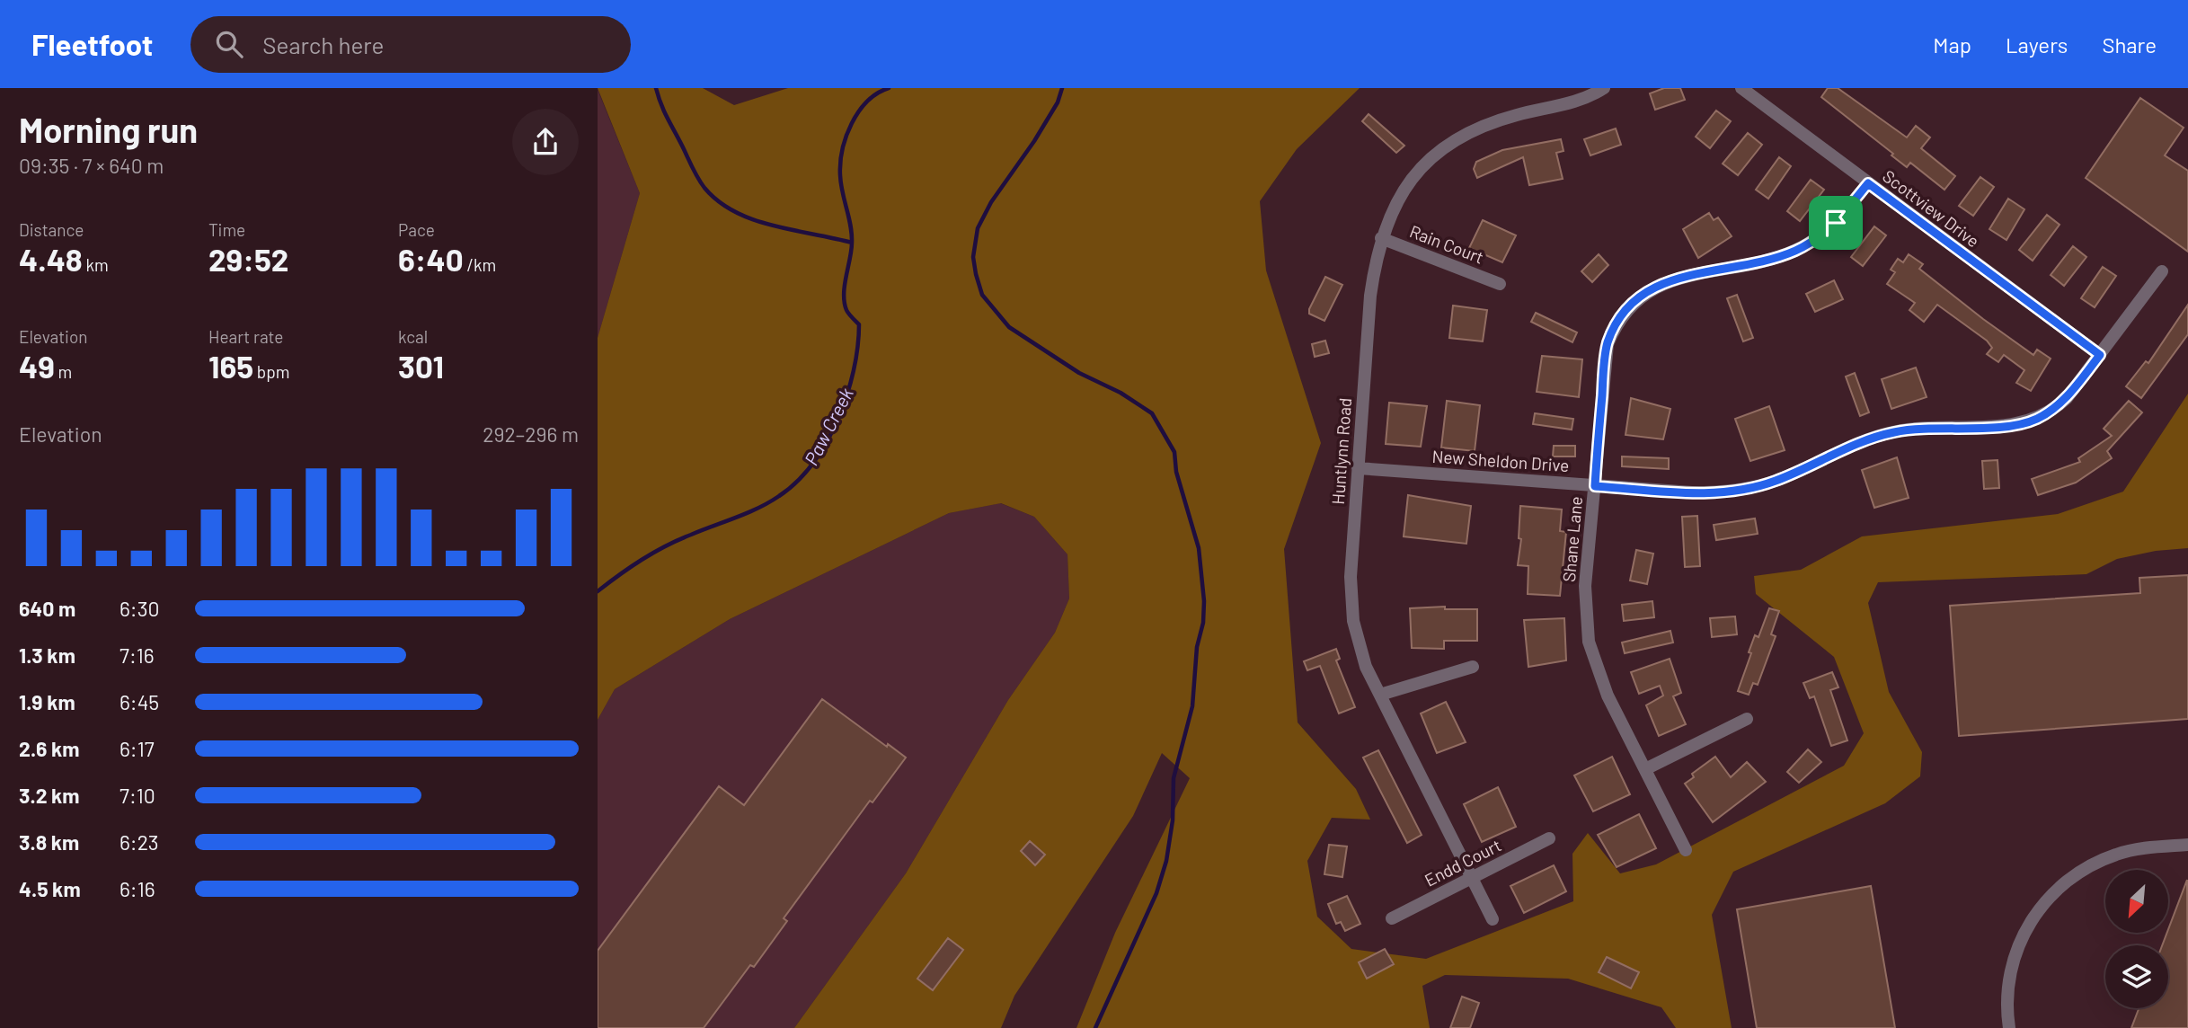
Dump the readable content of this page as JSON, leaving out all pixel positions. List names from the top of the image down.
{
  "streets": {
    "street": [
      "Scottview Drive",
      "Rain Court",
      "Huntlynn Road",
      "New Sheldon Drive",
      "Shane Lane",
      "Endd Court"
    ]
  },
  "crossings": [
    ["Scottview Drive", "New Sheldon Drive"],
    ["Scottview Drive", "Shane Lane"],
    ["Rain Court", "Huntlynn Road"],
    ["Huntlynn Road", "New Sheldon Drive"],
    ["Huntlynn Road", "Endd Court"],
    ["New Sheldon Drive", "Shane Lane"]
  ],
  "water": ["Paw Creek"],
  "north": "bottom left",
  "page": {
    "header": "Fleetfoot",
    "search": "Search here",
    "nav": ["Map", "Layers", "Share"],
    "heading": ["Morning run", "09:35 · 7 × 640 m"],
    "stats": [
      ["Distance", "4.48 km"],
      ["Time", "29:52"],
      ["Pace", "6:40 /km"],
      ["Elevation", "49 m"],
      ["Heart rate", "165 bpm"],
      ["kcal", "301"]
    ],
    "chart": ["Elevation", "292–296 m"],
    "list": [
      {
        "name": "640 m",
        "note": "6:30"
      },
      {
        "name": "1.3 km",
        "note": "7:16"
      },
      {
        "name": "1.9 km",
        "note": "6:45"
      },
      {
        "name": "2.6 km",
        "note": "6:17"
      },
      {
        "name": "3.2 km",
        "note": "7:10"
      },
      {
        "name": "3.8 km",
        "note": "6:23"
      },
      {
        "name": "4.5 km",
        "note": "6:16"
      }
    ]
  }
}
